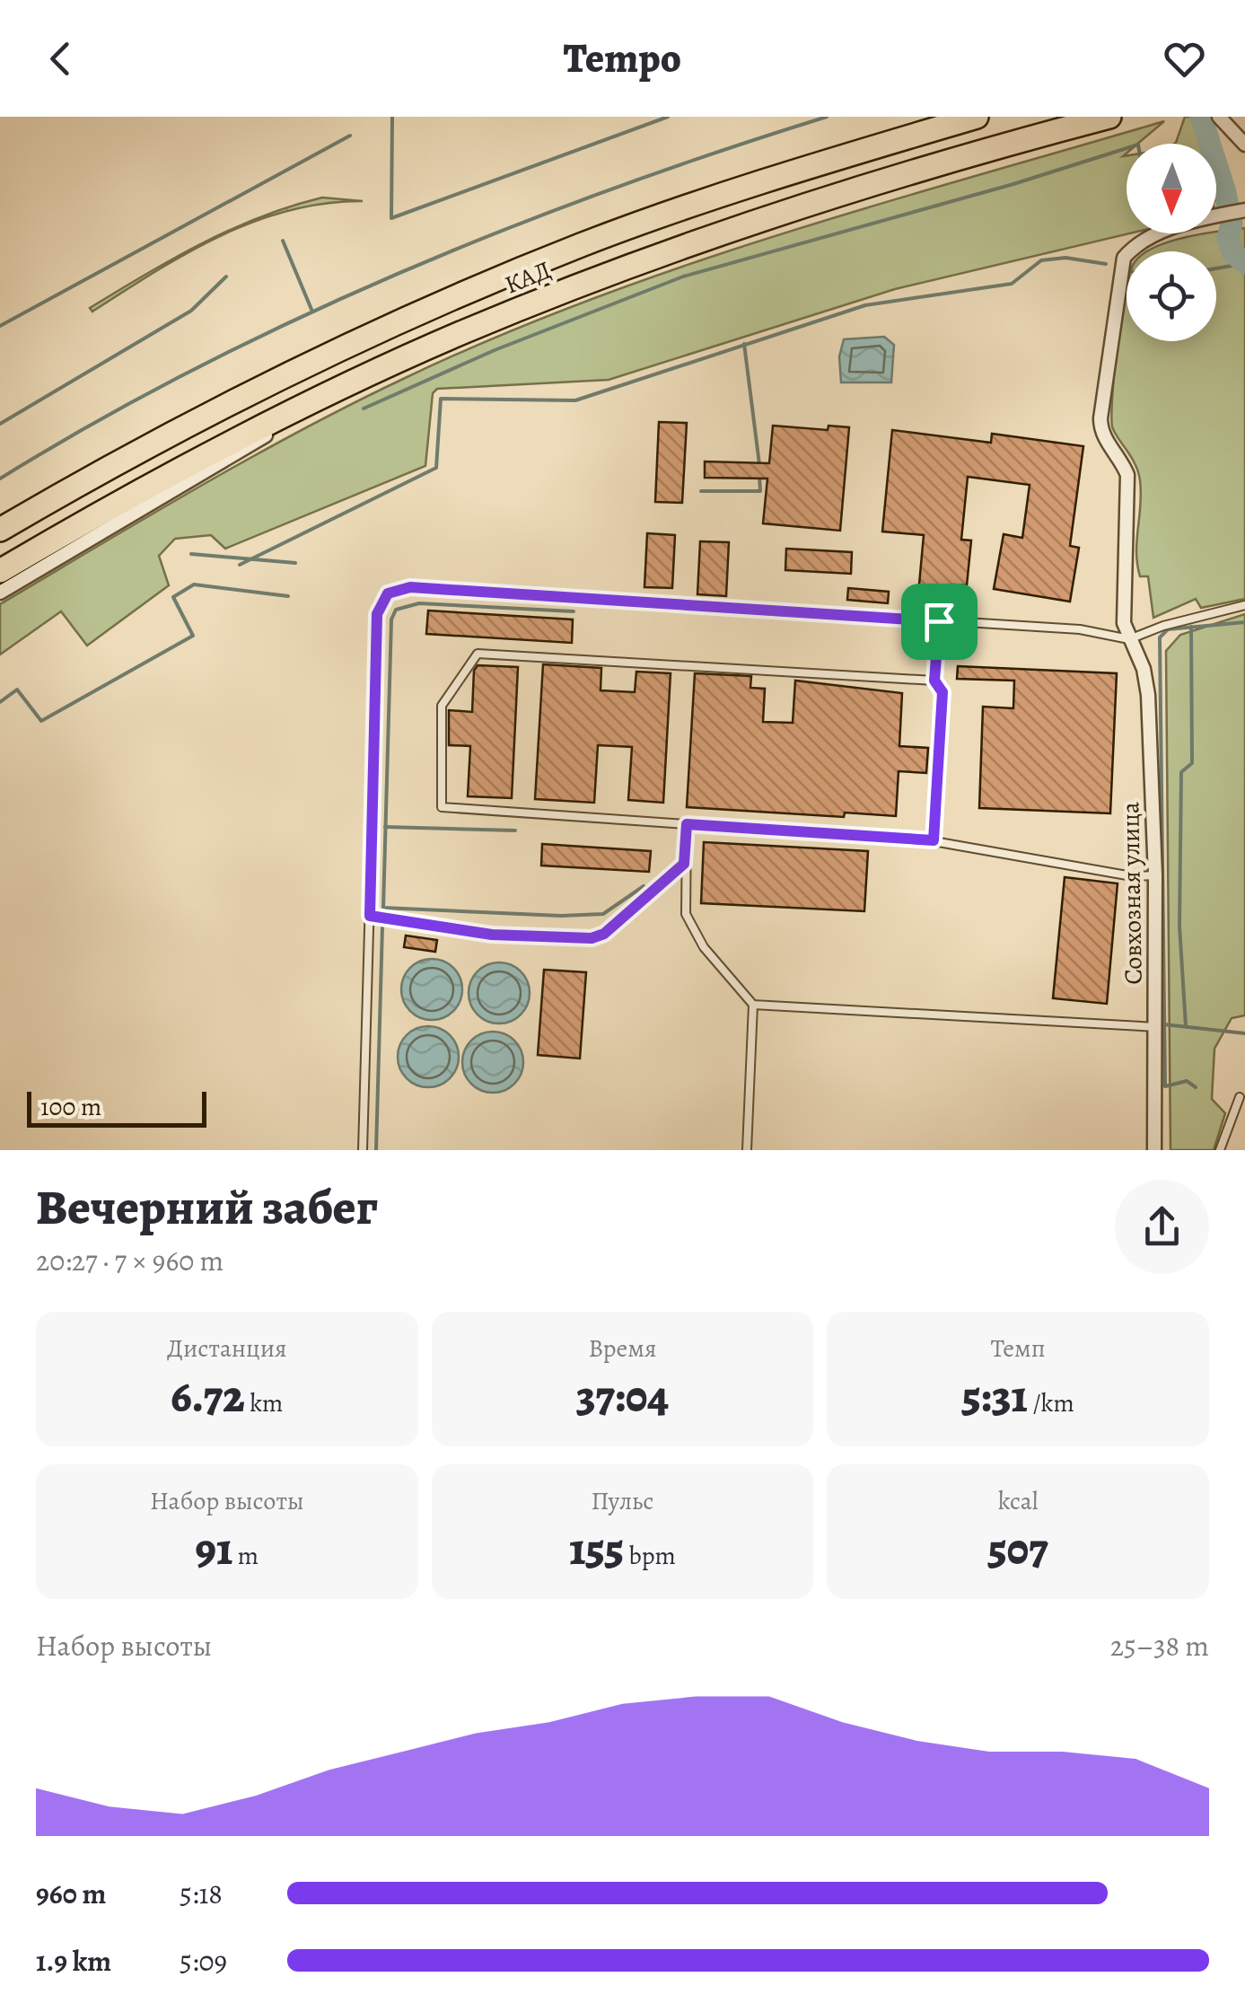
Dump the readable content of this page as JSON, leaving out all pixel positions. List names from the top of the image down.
{
  "streets": {
    "highway": ["КАД"],
    "street": ["Совхозная улица"]
  },
  "scale_bar": "100 m",
  "north": "bottom",
  "page": {
    "header": "Tempo",
    "scale": "100 m",
    "heading": ["Вечерний забег", "20:27 · 7 × 960 m"],
    "stats": [
      ["Дистанция", "6.72 km"],
      ["Время", "37:04"],
      ["Темп", "5:31 /km"],
      ["Набор высоты", "91 m"],
      ["Пульс", "155 bpm"],
      ["kcal", "507"]
    ],
    "chart": ["Набор высоты", "25–38 m"],
    "list": [
      {
        "name": "960 m",
        "note": "5:18"
      },
      {
        "name": "1.9 km",
        "note": "5:09"
      }
    ]
  }
}
